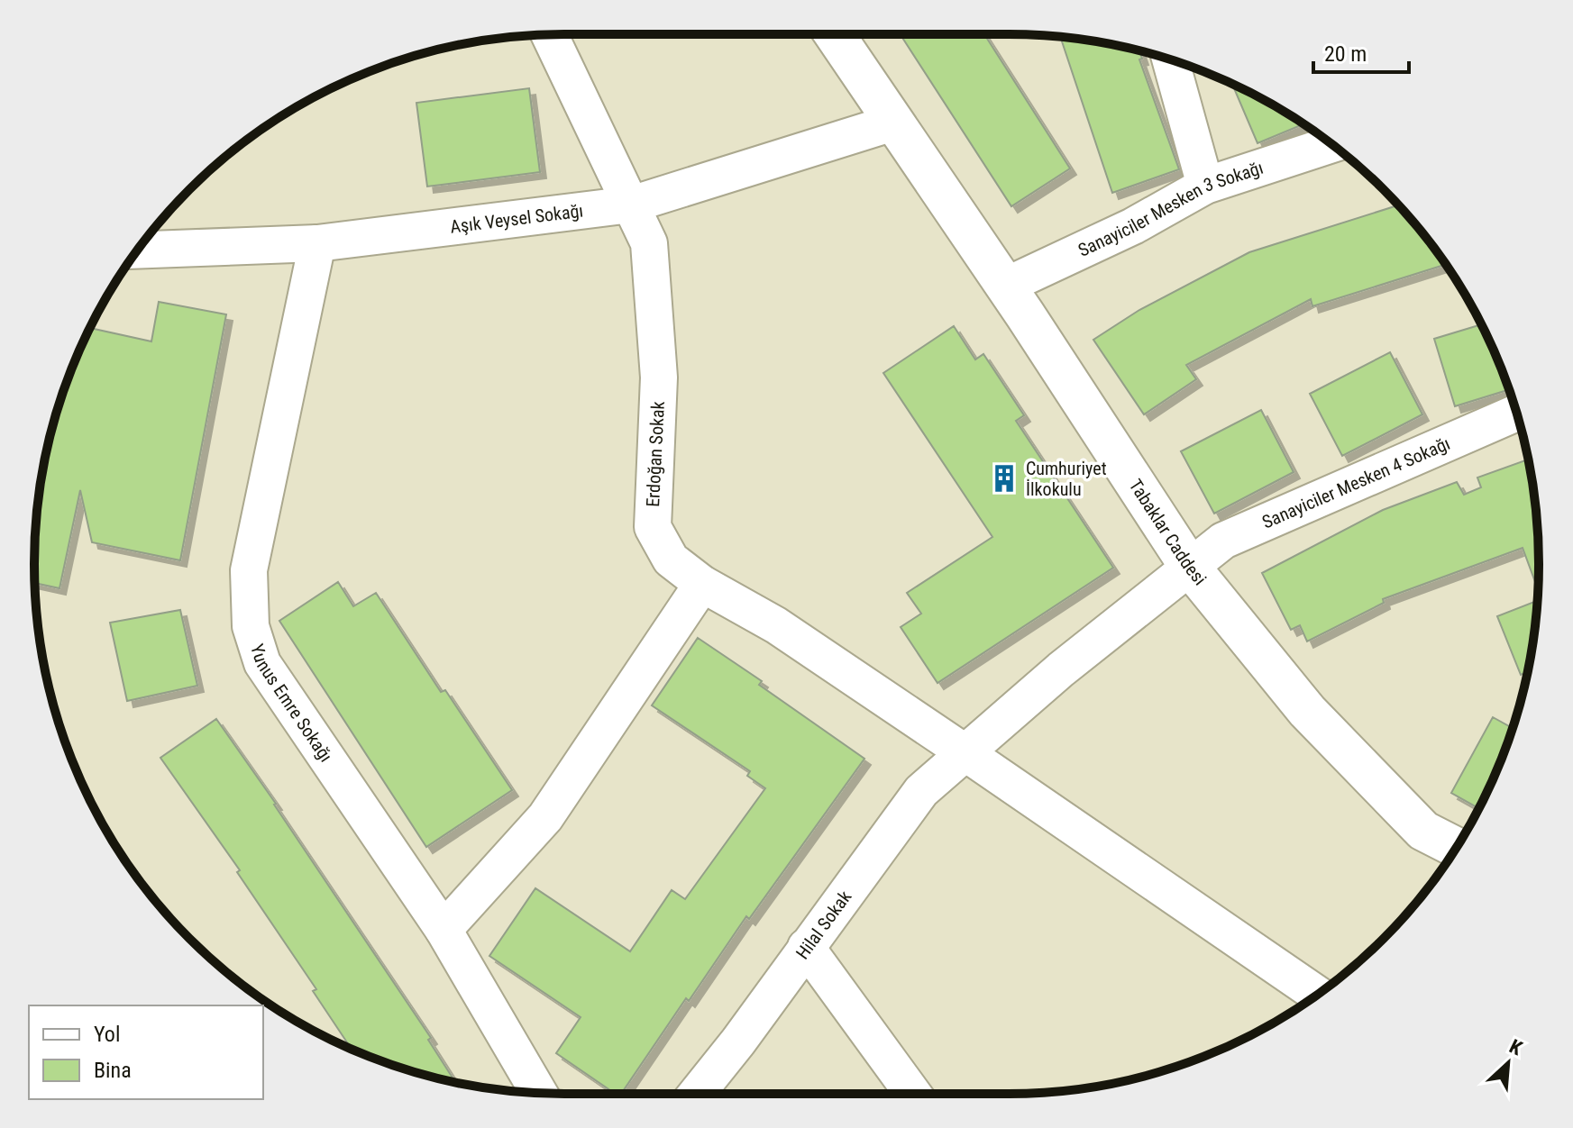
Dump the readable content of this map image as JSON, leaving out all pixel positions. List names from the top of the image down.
{
  "streets": {
    "street": [
      "Sanayiciler Mesken 3 Sokağı",
      "Aşık Veysel Sokağı",
      "Erdoğan Sokak",
      "Sanayiciler Mesken 4 Sokağı",
      "Tabaklar Caddesi",
      "Yunus Emre Sokağı",
      "Hilal Sokak"
    ]
  },
  "crossings": [
    ["Sanayiciler Mesken 3 Sokağı", "Tabaklar Caddesi"],
    ["Aşık Veysel Sokağı", "Erdoğan Sokak"],
    ["Aşık Veysel Sokağı", "Tabaklar Caddesi"],
    ["Aşık Veysel Sokağı", "Yunus Emre Sokağı"],
    ["Sanayiciler Mesken 4 Sokağı", "Tabaklar Caddesi"],
    ["Sanayiciler Mesken 4 Sokağı", "Hilal Sokak"],
    ["Tabaklar Caddesi", "Hilal Sokak"]
  ],
  "places": {
    "building": ["Cumhuriyet İlkokulu"]
  },
  "legend": ["Yol", "Bina"],
  "scale_bar": "20 m",
  "north": "top right"
}
